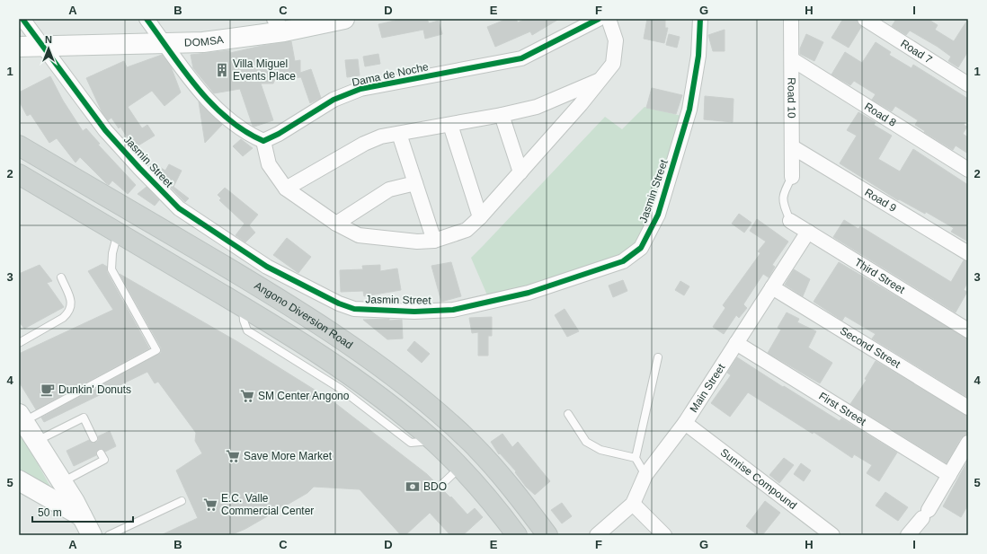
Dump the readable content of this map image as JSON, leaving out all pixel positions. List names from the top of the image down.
{
  "streets": {
    "main road": ["DOMSA", "Angono Diversion Road"],
    "street": [
      "Road 7",
      "Dama de Noche",
      "Road 10",
      "Road 8",
      "Jasmin Street",
      "Road 9",
      "Third Street",
      "Second Street",
      "Main Street",
      "First Street",
      "Sunrise Compound"
    ]
  },
  "crossings": [
    ["DOMSA", "Jasmin Street"],
    ["Road 10", "Road 8"],
    ["Road 10", "Road 9"],
    ["Third Street", "Main Street"],
    ["Second Street", "Main Street"],
    ["Main Street", "First Street"],
    ["Main Street", "Sunrise Compound"]
  ],
  "places": {
    "building": ["Villa Miguel Events Place"],
    "cafe": ["Dunkin' Donuts"],
    "supermarket": ["SM Center Angono", "Save More Market", "E.C. Valle Commercial Center"],
    "bank": ["BDO"]
  },
  "scale_bar": "50 m",
  "north": "top",
  "grid": {
    "columns": [
      "A",
      "B",
      "C",
      "D",
      "E",
      "F",
      "G",
      "H",
      "I"
    ],
    "rows": [
      "1",
      "2",
      "3",
      "4",
      "5"
    ]
  }
}
